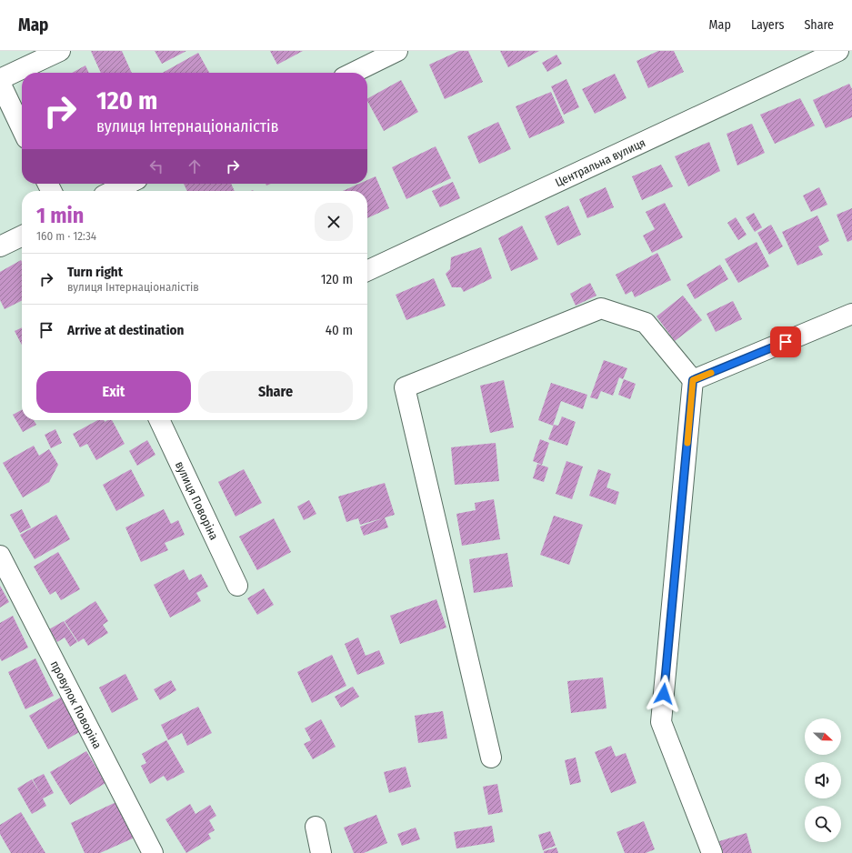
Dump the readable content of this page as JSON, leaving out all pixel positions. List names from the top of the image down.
{
  "streets": {
    "street": ["Центральна вулиця", "вулиця Поворіна", "провулок Поворіна"]
  },
  "north": "right",
  "page": {
    "header": "Map",
    "nav": ["Map", "Layers", "Share"],
    "turn": ["120 m", "вулиця Інтернаціоналістів"],
    "heading": ["1 min", "160 m · 12:34"],
    "list": [
      {
        "name": "Turn right",
        "note": "вулиця Інтернаціоналістів",
        "value": "120 m"
      },
      {
        "name": "Arrive at destination",
        "value": "40 m"
      }
    ],
    "buttons": ["Exit", "Share"]
  }
}
